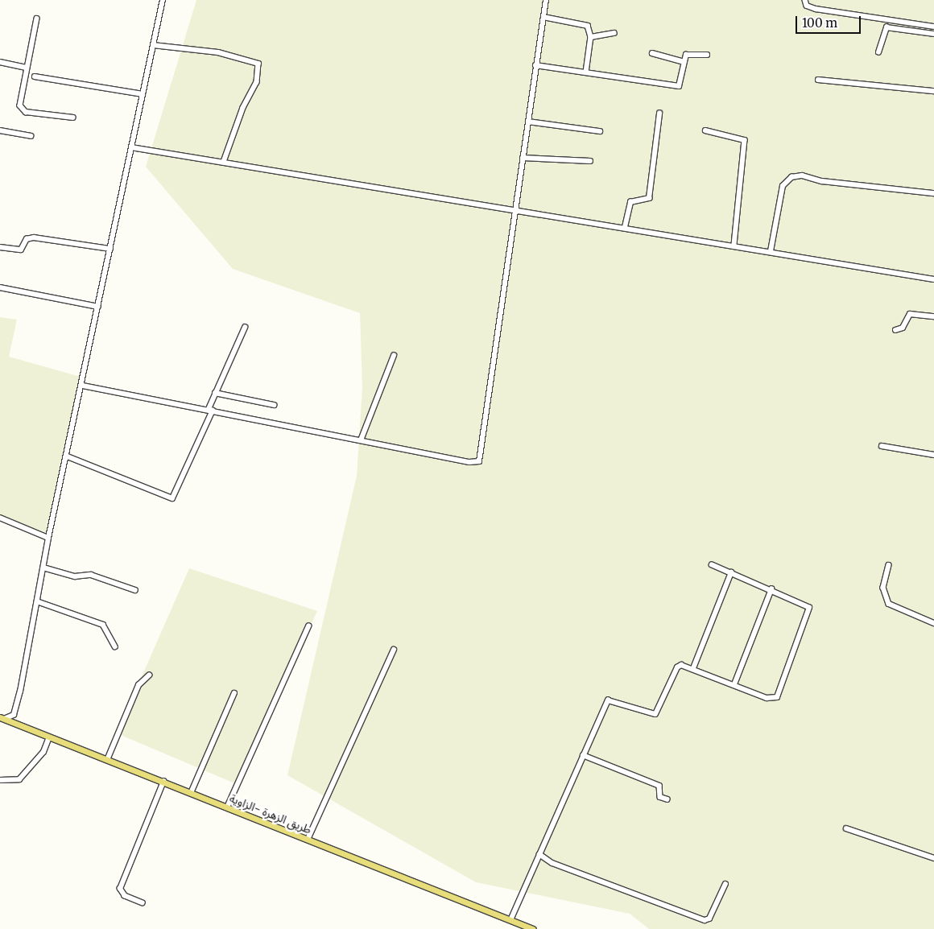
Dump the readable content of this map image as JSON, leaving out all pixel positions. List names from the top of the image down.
{
  "streets": {
    "main road": ["طريق الزهرة -الزاوية"]
  },
  "scale_bar": "100 m"
}
